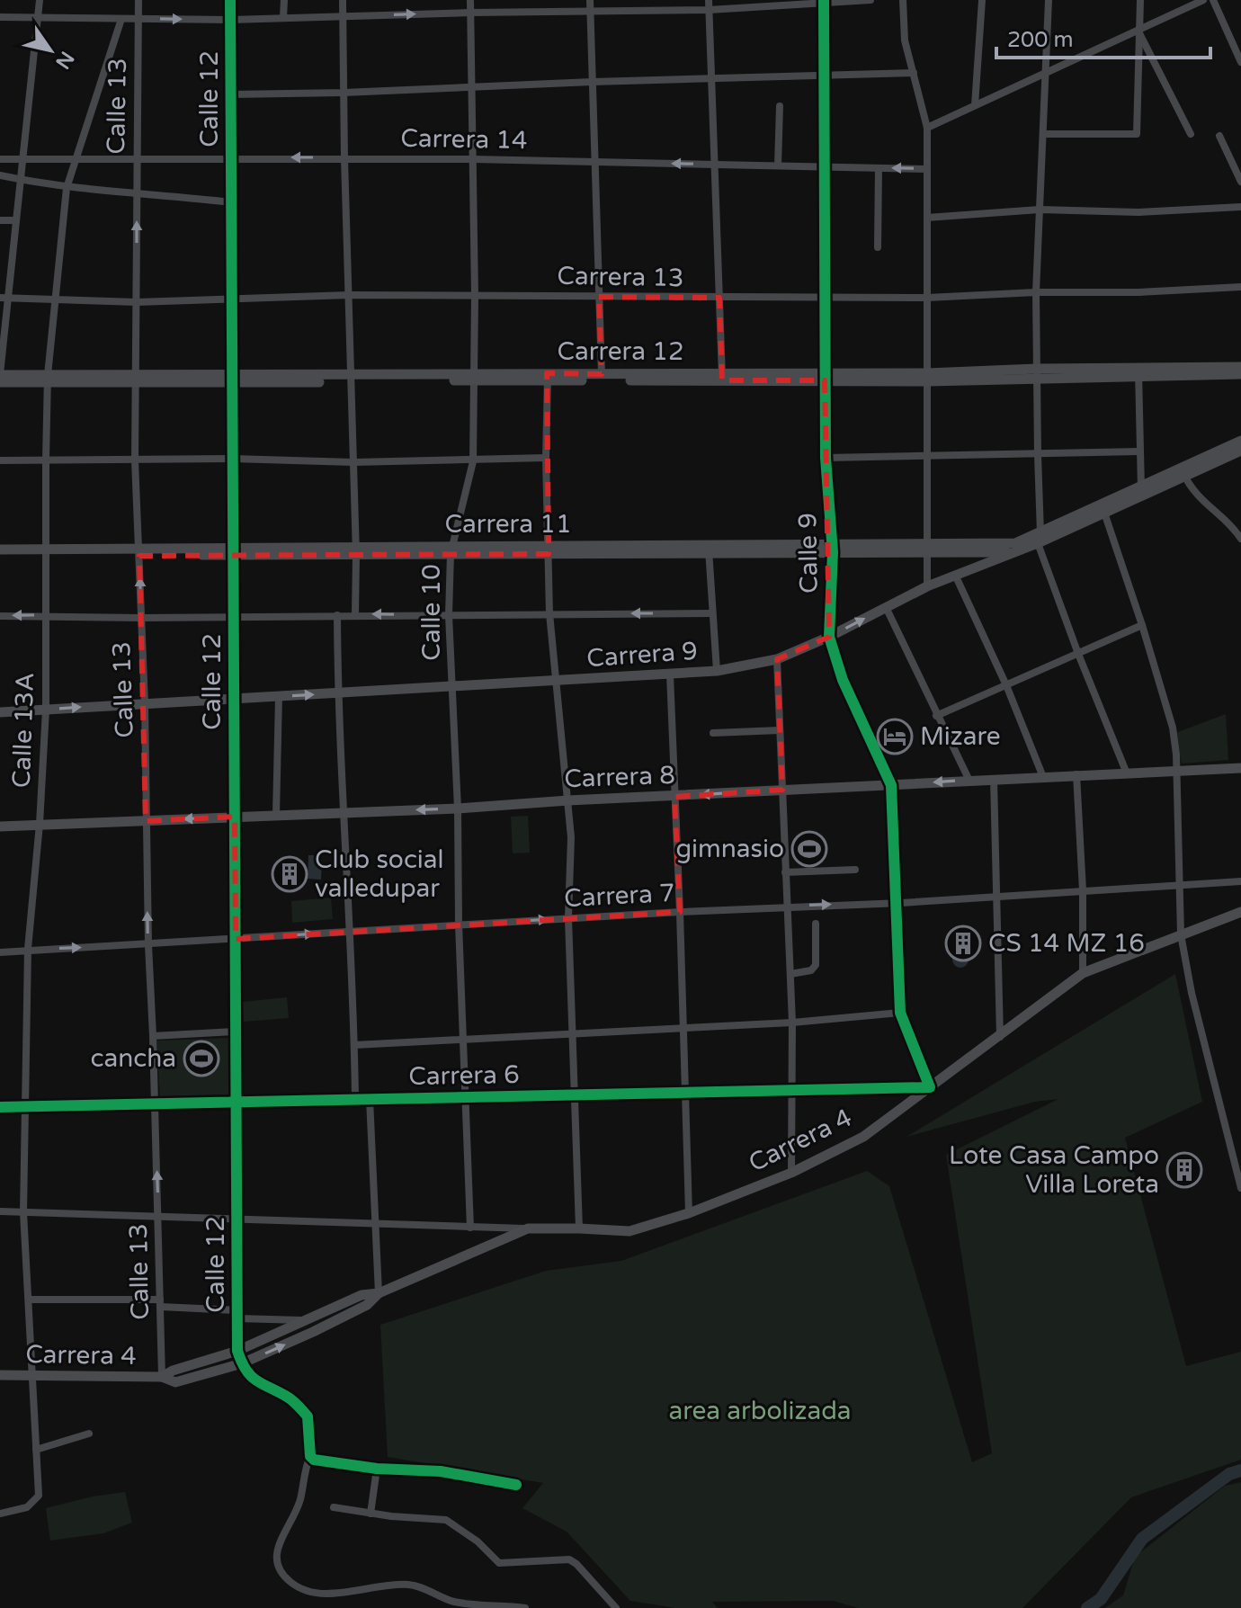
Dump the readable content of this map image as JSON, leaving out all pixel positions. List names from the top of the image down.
{
  "streets": {
    "street": [
      "Calle 12",
      "Calle 13",
      "Carrera 14",
      "Carrera 13",
      "Carrera 12",
      "Carrera 11",
      "Calle 9",
      "Calle 10",
      "Carrera 9",
      "Calle 13A",
      "Carrera 8",
      "Carrera 7",
      "Carrera 6",
      "Carrera 4"
    ]
  },
  "crossings": [
    ["Calle 12", "Carrera 14"],
    ["Calle 12", "Carrera 13"],
    ["Calle 12", "Carrera 12"],
    ["Calle 12", "Carrera 11"],
    ["Calle 12", "Carrera 9"],
    ["Calle 12", "Carrera 8"],
    ["Calle 12", "Carrera 7"],
    ["Calle 12", "Carrera 6"],
    ["Calle 12", "Carrera 4"],
    ["Calle 13", "Carrera 14"],
    ["Calle 13", "Carrera 13"],
    ["Calle 13", "Carrera 12"],
    ["Calle 13", "Carrera 11"],
    ["Calle 13", "Carrera 9"],
    ["Calle 13", "Carrera 8"],
    ["Calle 13", "Carrera 7"],
    ["Calle 13", "Carrera 6"],
    ["Calle 13", "Carrera 4"],
    ["Carrera 14", "Calle 9"],
    ["Carrera 14", "Calle 10"],
    ["Carrera 14", "Calle 13A"],
    ["Carrera 13", "Calle 9"],
    ["Carrera 13", "Calle 10"],
    ["Carrera 13", "Calle 13A"],
    ["Carrera 12", "Calle 9"],
    ["Carrera 12", "Calle 10"],
    ["Carrera 12", "Calle 13A"],
    ["Carrera 11", "Calle 9"],
    ["Carrera 11", "Calle 10"],
    ["Carrera 11", "Carrera 9"],
    ["Carrera 11", "Calle 13A"],
    ["Calle 9", "Carrera 9"],
    ["Calle 9", "Carrera 8"],
    ["Calle 9", "Carrera 7"],
    ["Calle 9", "Carrera 6"],
    ["Calle 9", "Carrera 4"],
    ["Calle 10", "Carrera 9"],
    ["Calle 10", "Carrera 8"],
    ["Calle 10", "Carrera 7"],
    ["Calle 10", "Carrera 6"],
    ["Carrera 9", "Calle 13A"],
    ["Calle 13A", "Carrera 8"],
    ["Calle 13A", "Carrera 7"],
    ["Calle 13A", "Carrera 6"],
    ["Calle 13A", "Carrera 4"],
    ["Carrera 6", "Carrera 4"]
  ],
  "one_way": ["Carrera 7"],
  "parks": ["area arbolizada"],
  "places": {
    "hotel": ["Mizare"],
    "sports": ["gimnasio", "cancha"],
    "building": ["Club social valledupar", "CS 14 MZ 16", "Lote Casa Campo Villa Loreta"]
  },
  "scale_bar": "200 m",
  "north": "bottom right"
}
